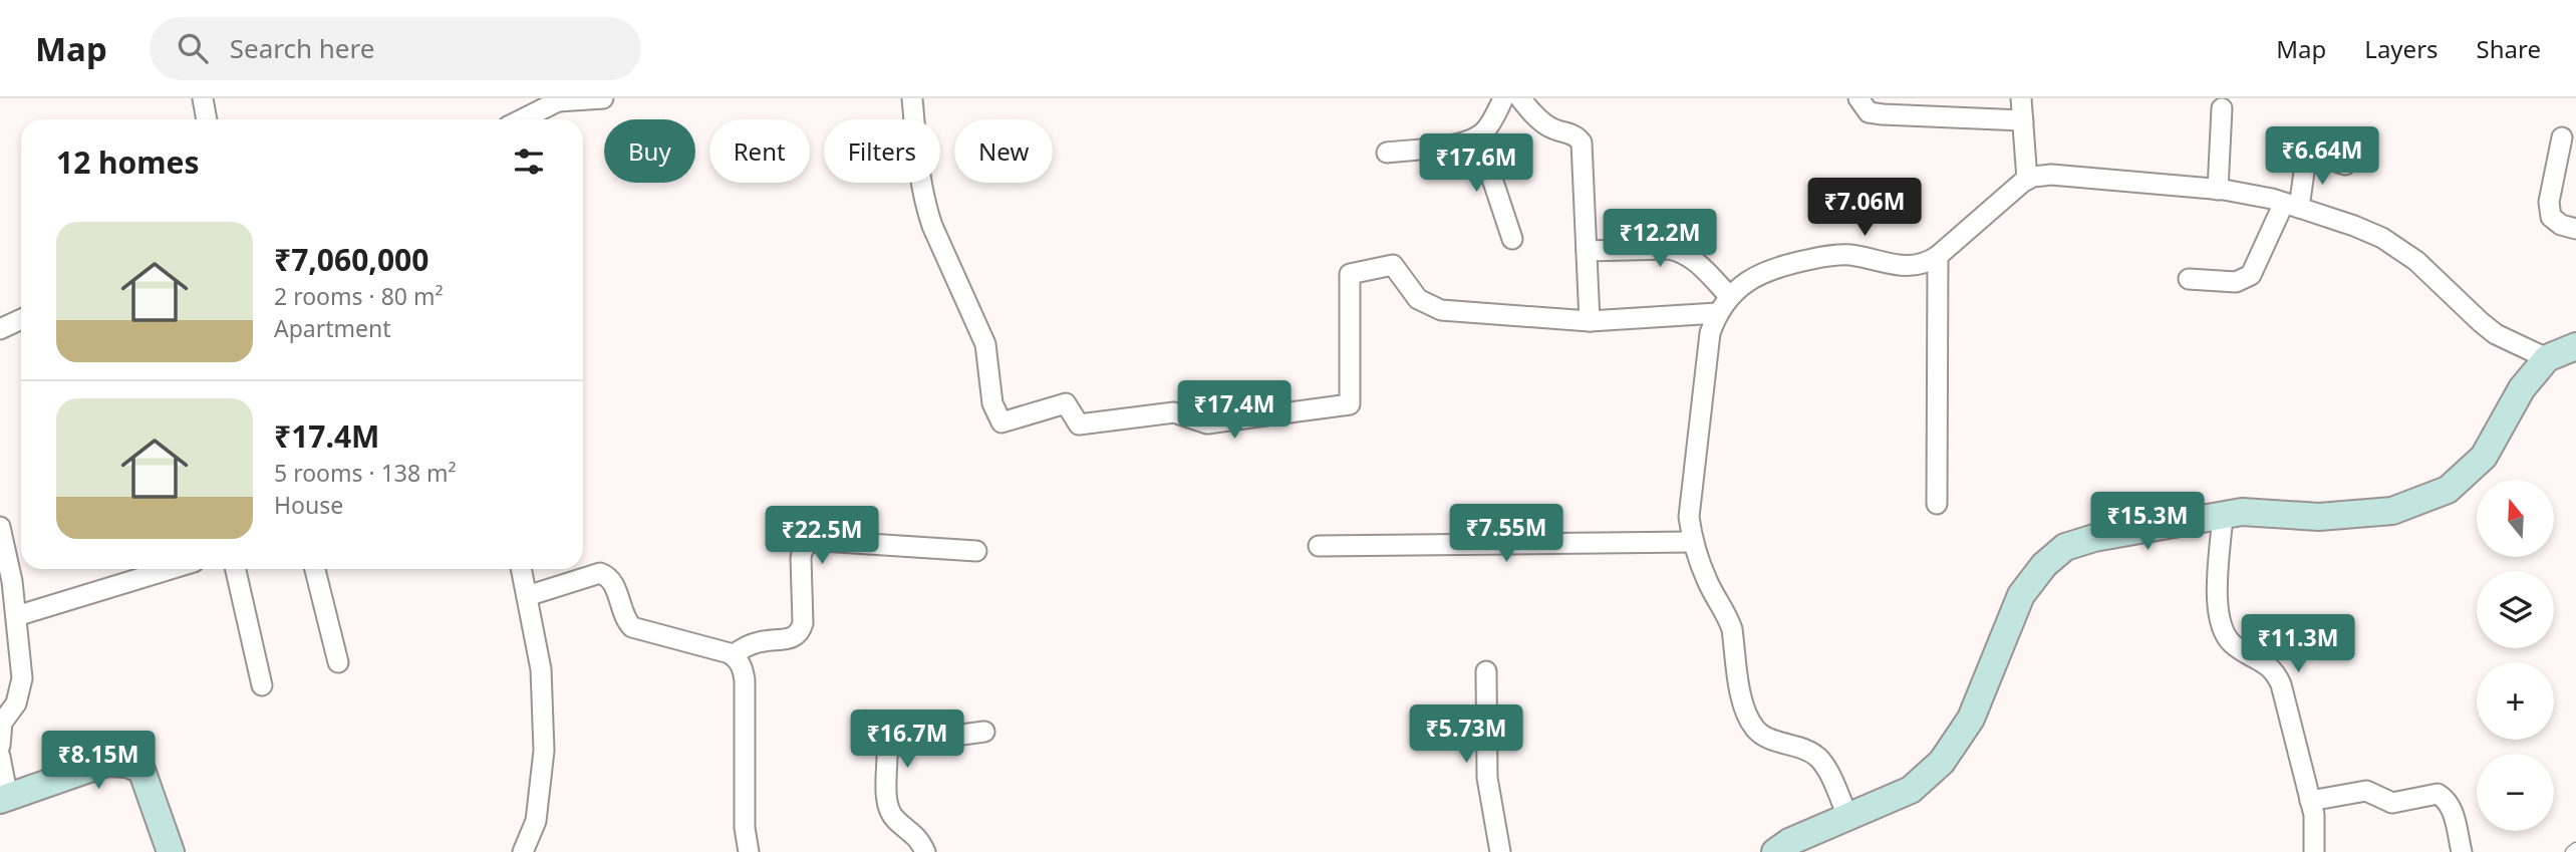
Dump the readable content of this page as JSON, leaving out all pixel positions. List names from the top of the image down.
{
  "north": "top",
  "page": {
    "header": "Map",
    "search": "Search here",
    "nav": ["Map", "Layers", "Share"],
    "chip": [
      "Buy",
      "Rent",
      "Filters",
      "New"
    ],
    "heading": "12 homes",
    "price": [
      "₹6.64M",
      "₹17.6M",
      "₹7.06M",
      "₹12.2M",
      "₹17.4M",
      "₹15.3M",
      "₹7.55M",
      "₹22.5M",
      "₹11.3M",
      "₹5.73M",
      "₹16.7M",
      "₹8.15M"
    ],
    "list": [
      {
        "name": "₹7,060,000",
        "note": "2 rooms · 80 m² · Apartment"
      },
      {
        "name": "₹17.4M",
        "note": "5 rooms · 138 m² · House"
      }
    ],
    "map_buttons": ["+", "−"]
  }
}
